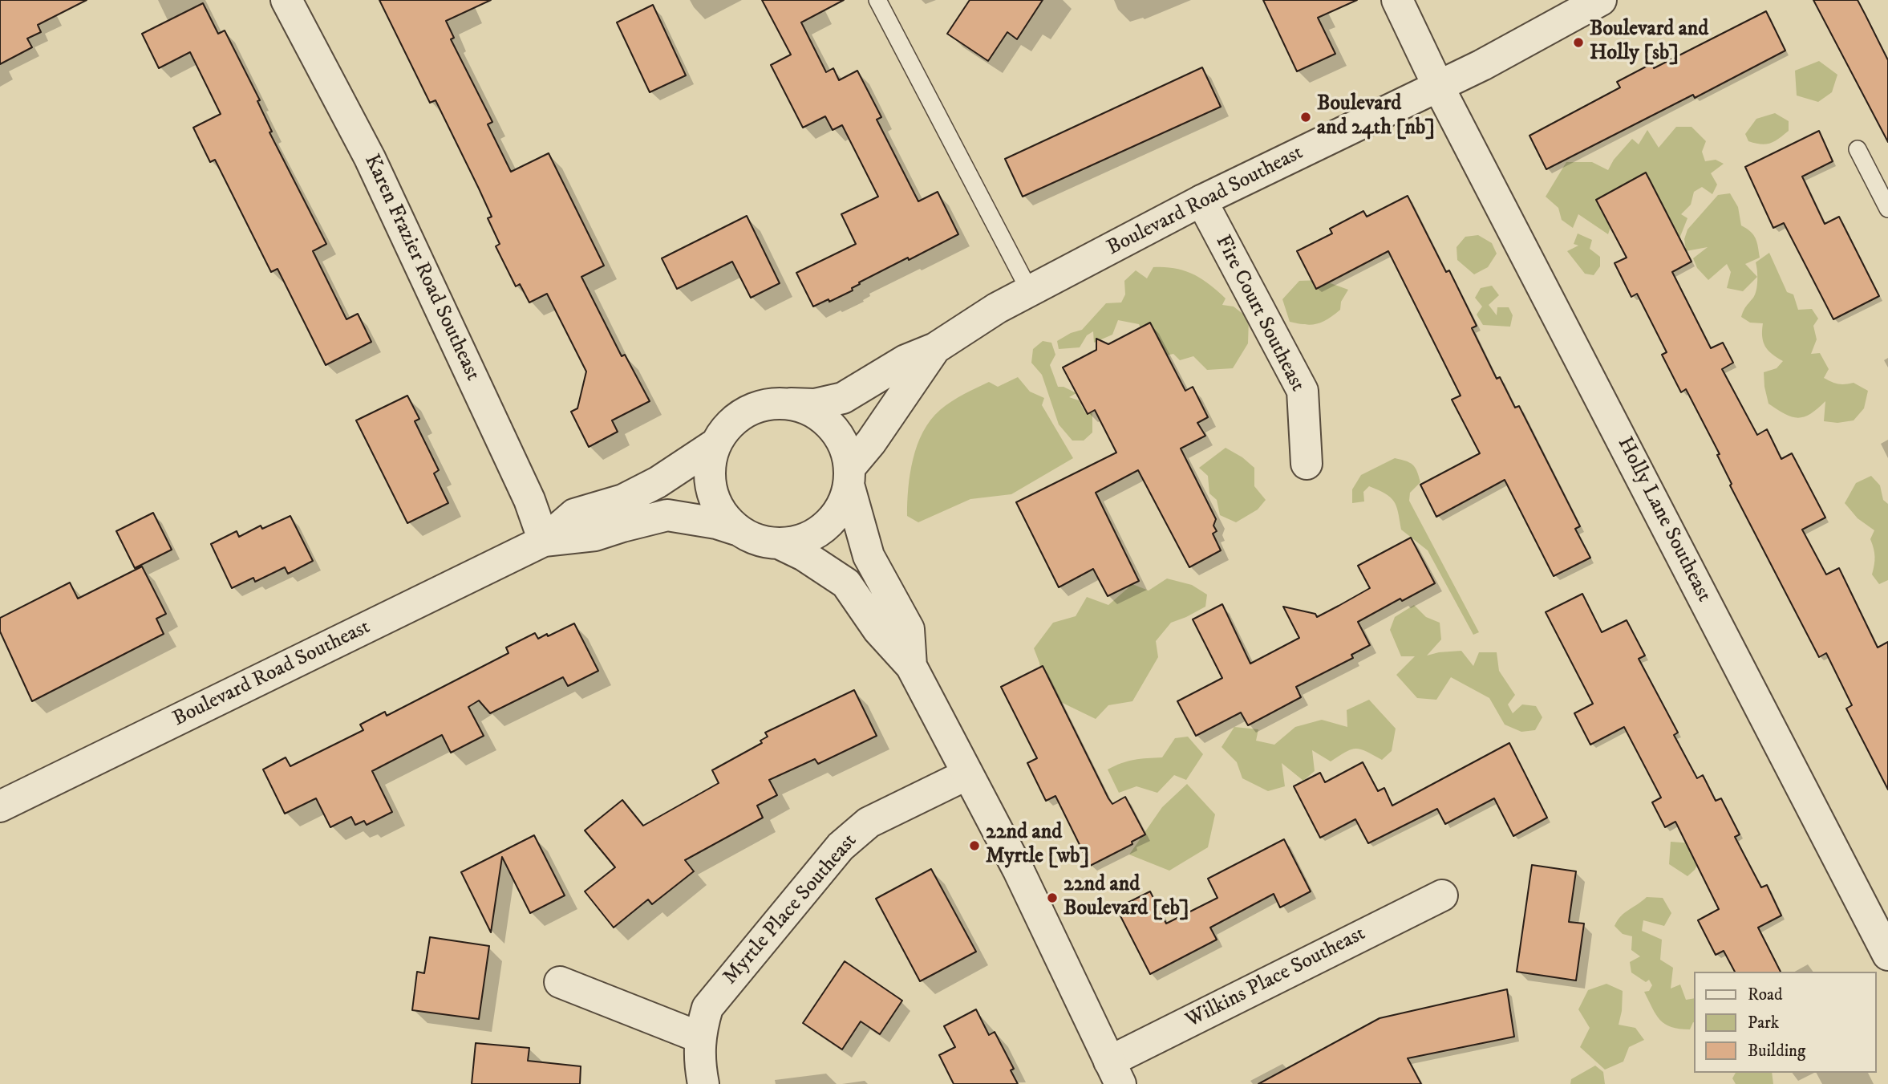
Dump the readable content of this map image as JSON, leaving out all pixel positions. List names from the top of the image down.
{
  "streets": {
    "street": [
      "Boulevard Road Southeast",
      "Karen Frazier Road Southeast",
      "Fire Court Southeast",
      "Holly Lane Southeast",
      "Myrtle Place Southeast",
      "Wilkins Place Southeast"
    ]
  },
  "crossings": [
    ["Boulevard Road Southeast", "Karen Frazier Road Southeast"],
    ["Boulevard Road Southeast", "Fire Court Southeast"],
    ["Boulevard Road Southeast", "Holly Lane Southeast"]
  ],
  "places": [
    "Boulevard and Holly [sb]",
    "Boulevard and 24th [nb]",
    "22nd and Myrtle [wb]",
    "22nd and Boulevard [eb]"
  ],
  "legend": ["Road", "Park", "Building"]
}
